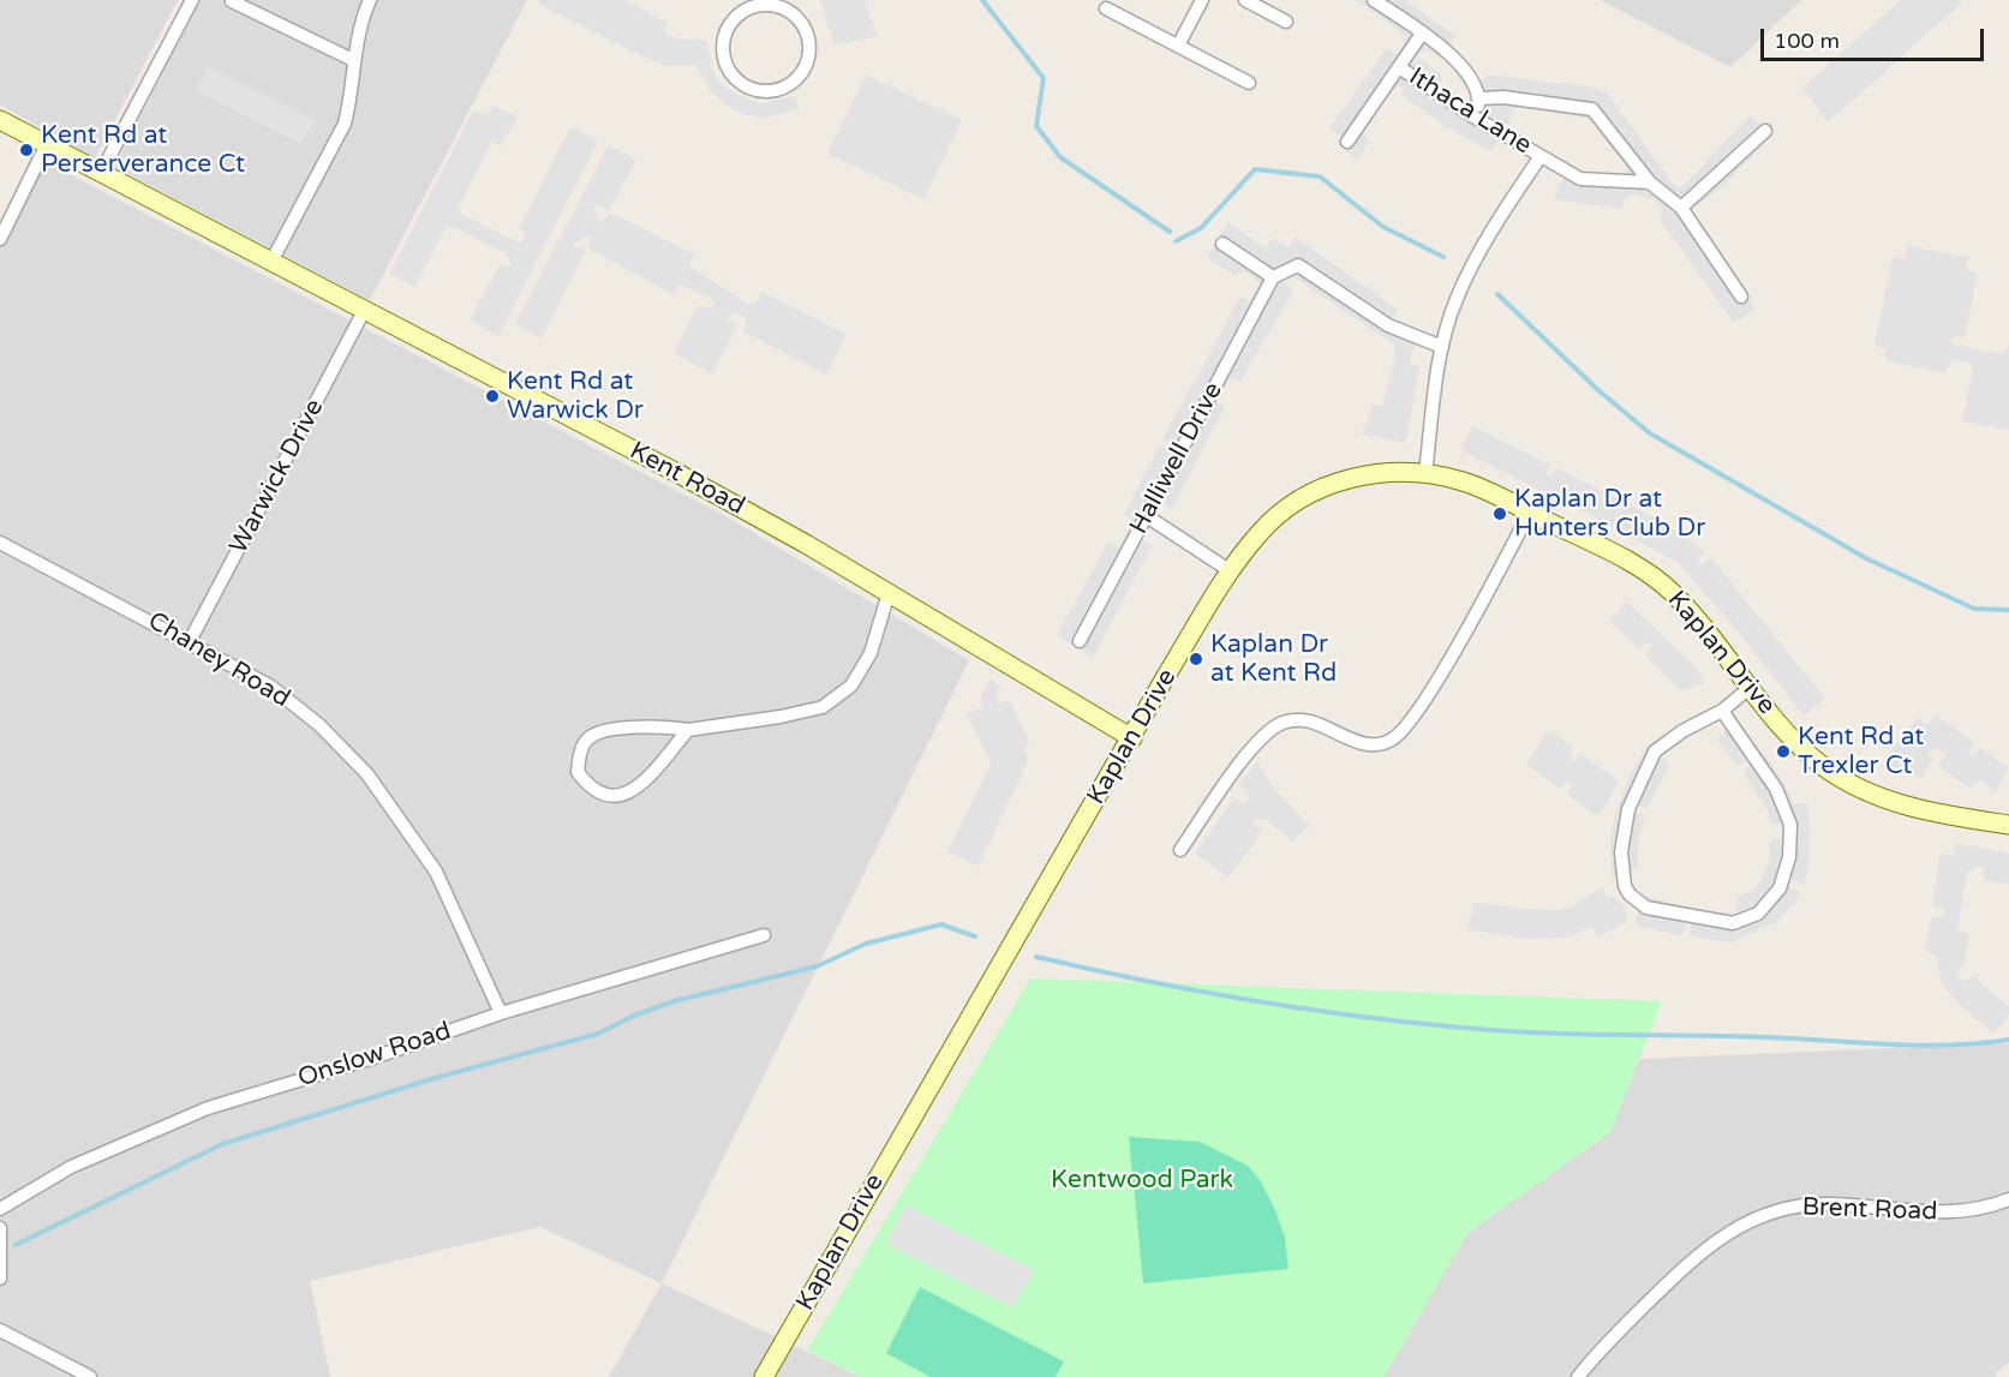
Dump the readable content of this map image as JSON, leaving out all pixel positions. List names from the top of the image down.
{
  "streets": {
    "street": [
      "Ithaca Lane",
      "Halliwell Drive",
      "Warwick Drive",
      "Kent Road",
      "Kaplan Drive",
      "Chaney Road",
      "Onslow Road",
      "Brent Road"
    ]
  },
  "crossings": [
    ["Warwick Drive", "Kent Road"],
    ["Warwick Drive", "Chaney Road"],
    ["Kent Road", "Kaplan Drive"],
    ["Chaney Road", "Onslow Road"]
  ],
  "parks": ["Kentwood Park"],
  "places": [
    "Kent Rd at Perserverance Ct",
    "Kent Rd at Warwick Dr",
    "Kaplan Dr at Hunters Club Dr",
    "Kaplan Dr at Kent Rd",
    "Kent Rd at Trexler Ct"
  ],
  "scale_bar": "100 m"
}
